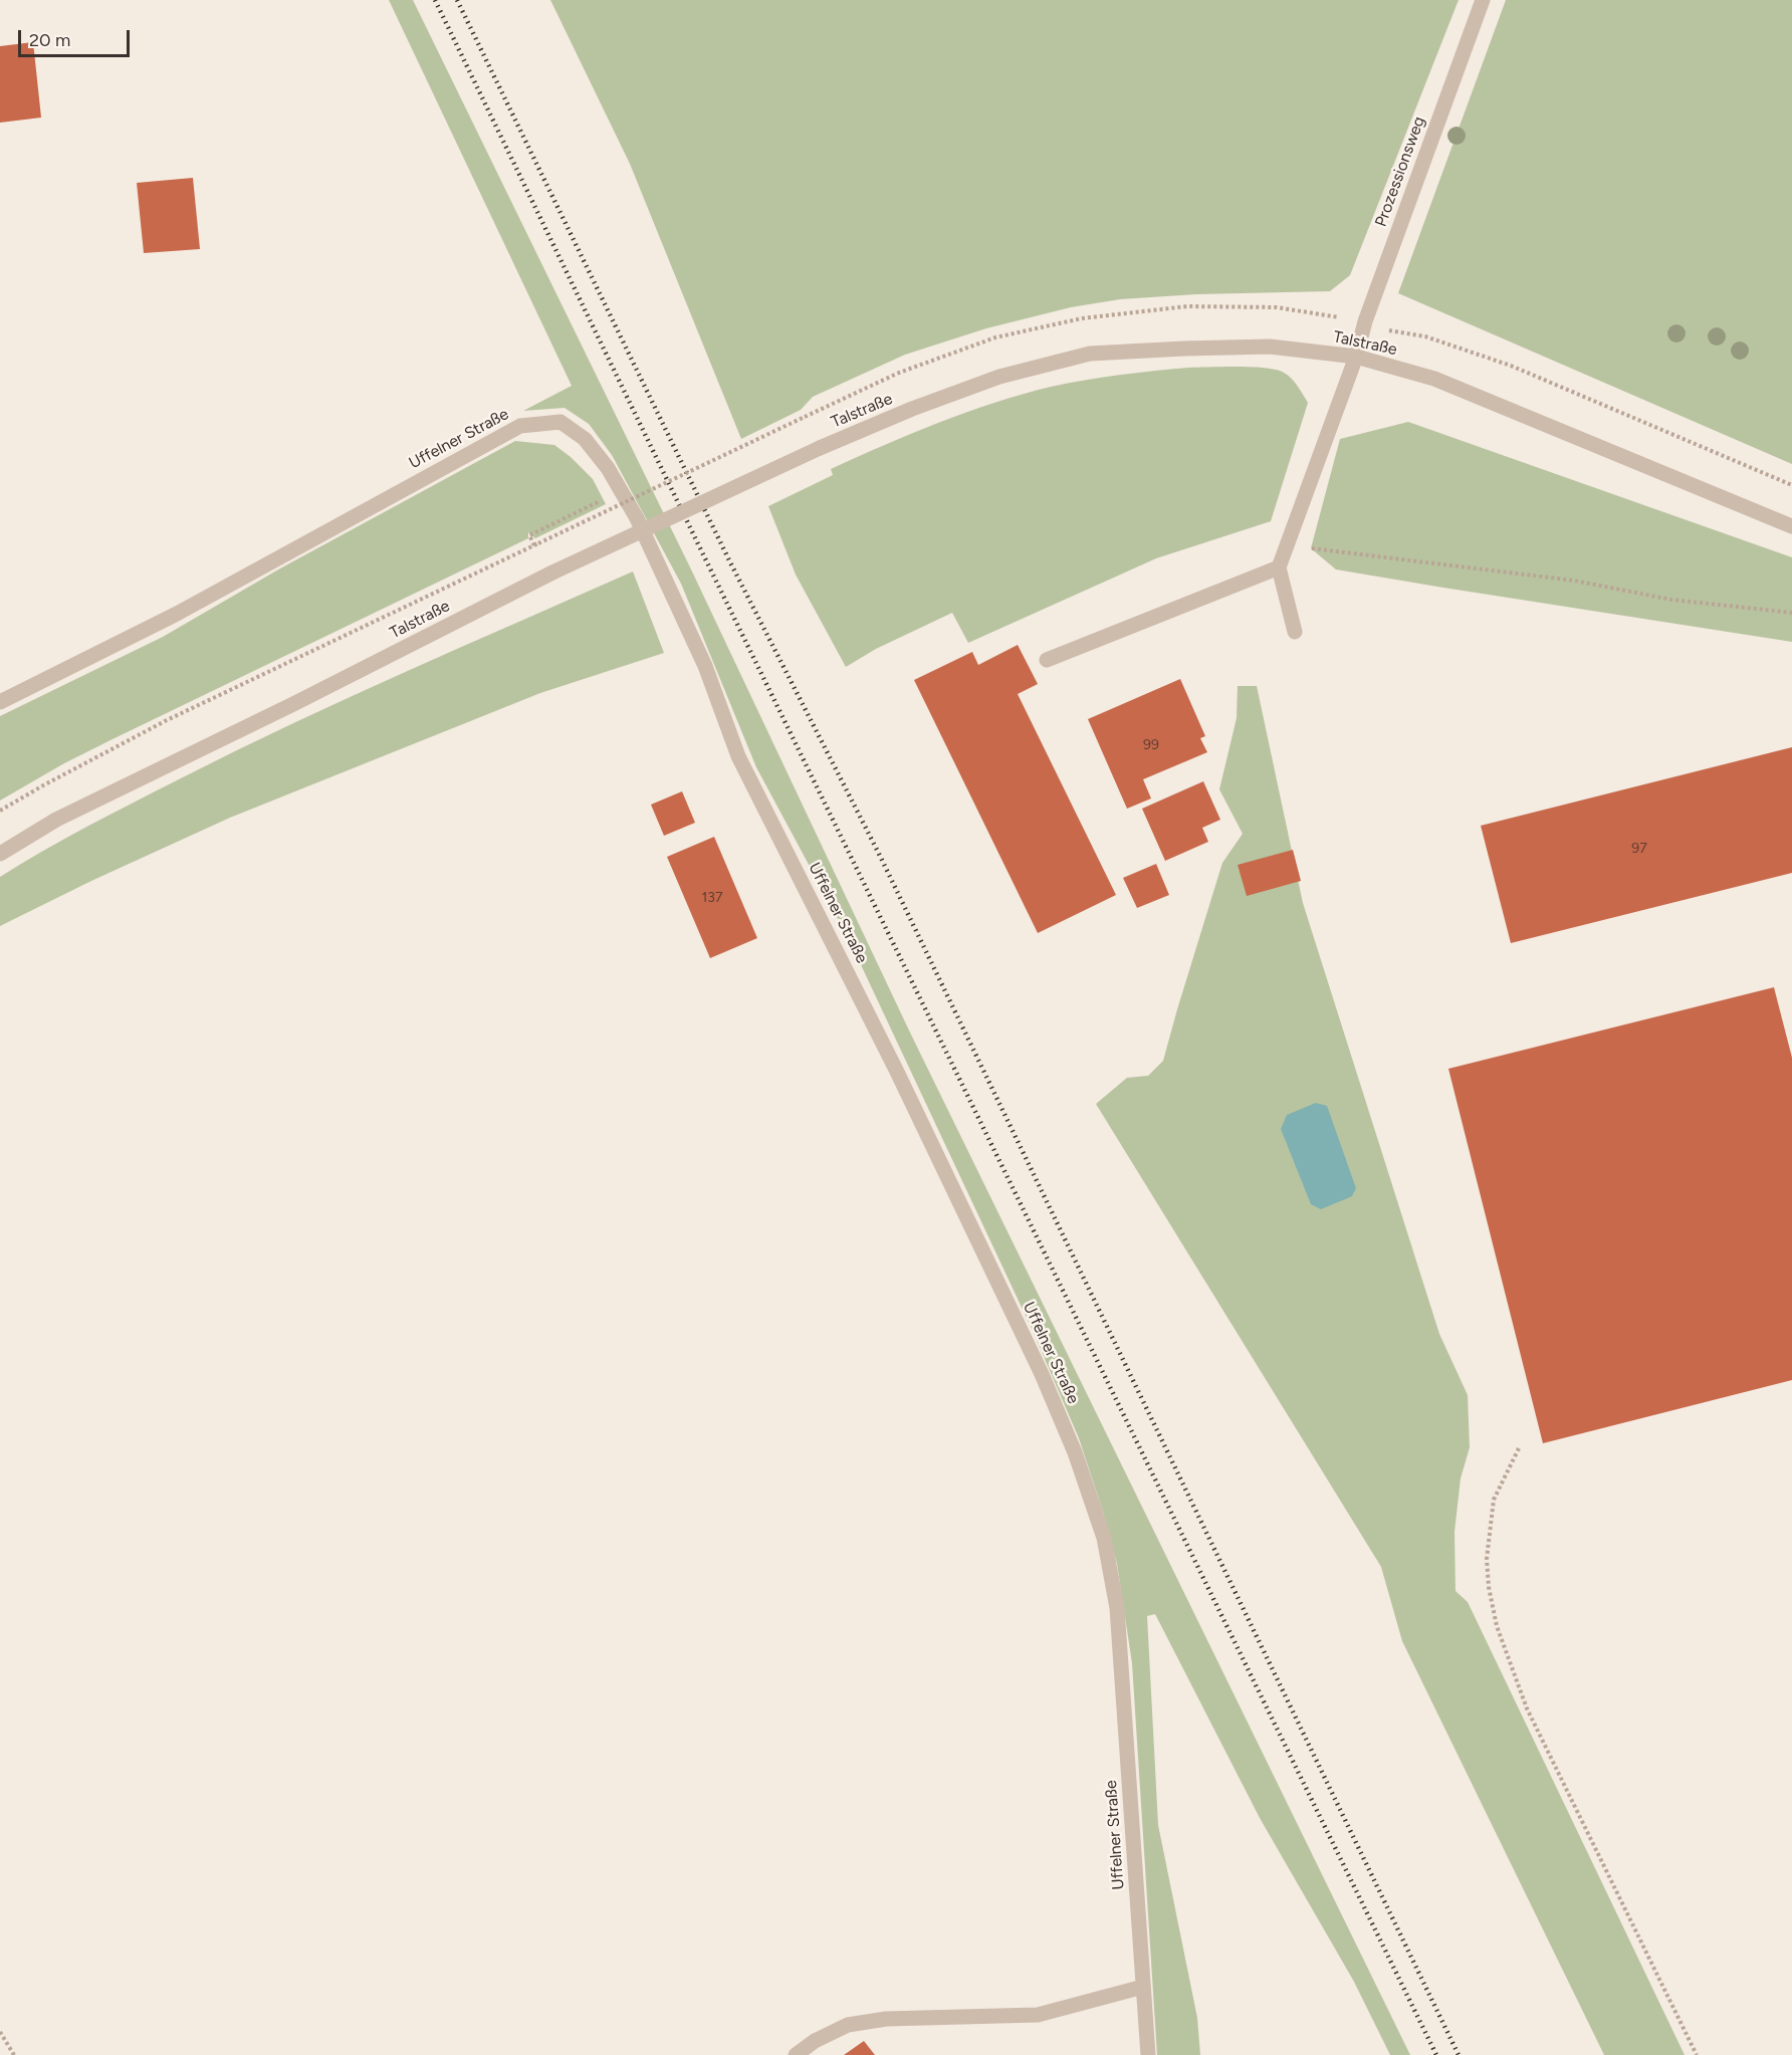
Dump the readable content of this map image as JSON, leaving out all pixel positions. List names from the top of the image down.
{
  "streets": {
    "street": ["Prozessionsweg", "Talstraße", "Uffelner Straße"]
  },
  "crossings": [
    ["Prozessionsweg", "Talstraße"]
  ],
  "house_numbers": ["99", "97", "137"],
  "scale_bar": "20 m"
}
